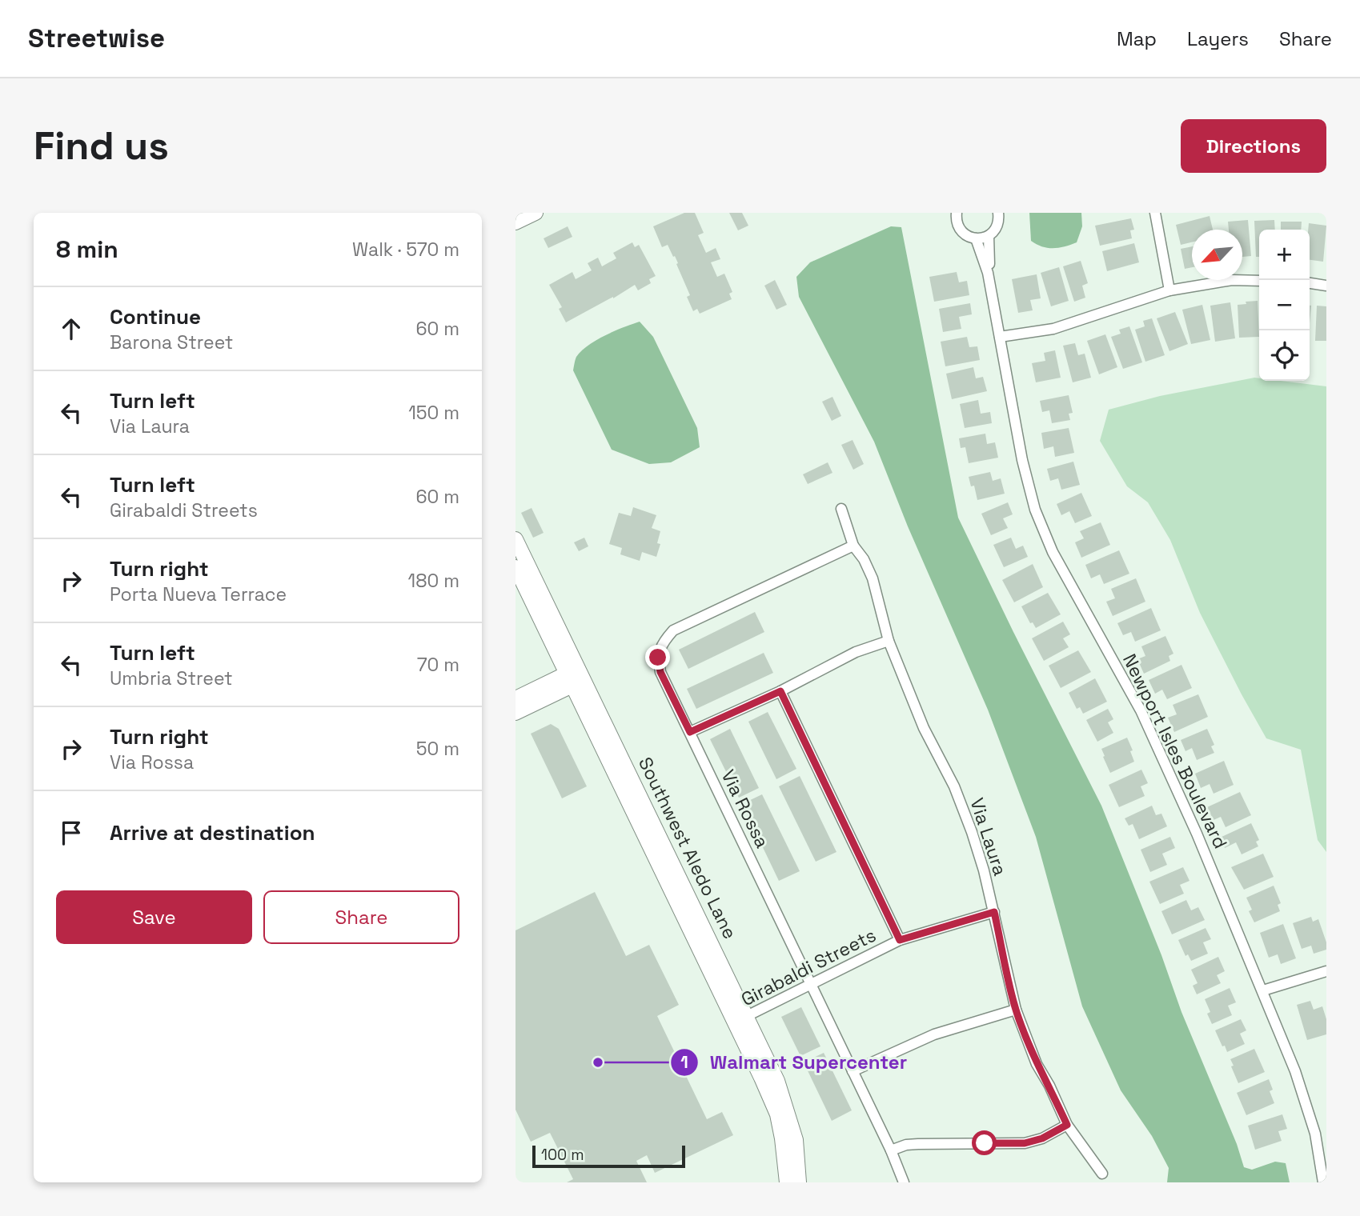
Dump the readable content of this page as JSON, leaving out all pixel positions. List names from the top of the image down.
{
  "streets": {
    "street": [
      "Newport Isles Boulevard",
      "Via Rossa",
      "Via Laura",
      "Southwest Aledo Lane",
      "Girabaldi Streets"
    ]
  },
  "crossings": [
    ["Via Rossa", "Via Laura"],
    ["Via Rossa", "Girabaldi Streets"],
    ["Via Laura", "Girabaldi Streets"],
    ["Southwest Aledo Lane", "Girabaldi Streets"]
  ],
  "places": ["Walmart Supercenter"],
  "scale_bar": "100 m",
  "north": "bottom left",
  "page": {
    "header": "Streetwise",
    "nav": ["Map", "Layers", "Share"],
    "buttons": [
      "Directions",
      ["Save", "Share"]
    ],
    "title": "Find us",
    "heading": ["8 min", "Walk · 570 m"],
    "map_buttons": ["+", "−"],
    "list": [
      ["Continue", "Barona Street", "60 m"],
      ["Turn left", "Via Laura", "150 m"],
      ["Turn left", "Girabaldi Streets", "60 m"],
      ["Turn right", "Porta Nueva Terrace", "180 m"],
      ["Turn left", "Umbria Street", "70 m"],
      ["Turn right", "Via Rossa", "50 m"],
      "Arrive at destination"
    ],
    "scale": "100 m"
  }
}
